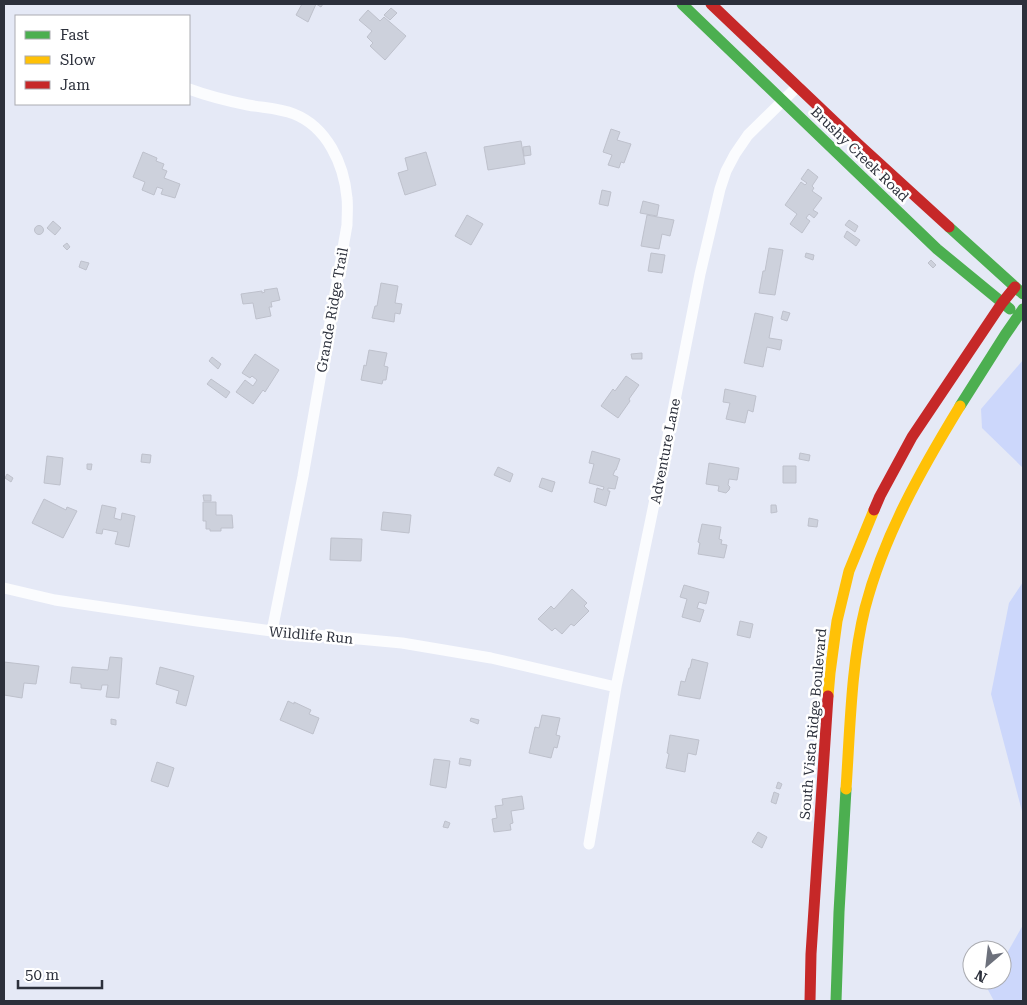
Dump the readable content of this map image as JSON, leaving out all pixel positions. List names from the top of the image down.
{
  "streets": {
    "street": [
      "Brushy Creek Road",
      "Grande Ridge Trail",
      "Adventure Lane",
      "Wildlife Run",
      "South Vista Ridge Boulevard"
    ]
  },
  "crossings": [
    ["Brushy Creek Road", "Adventure Lane"],
    ["Brushy Creek Road", "South Vista Ridge Boulevard"],
    ["Grande Ridge Trail", "Wildlife Run"],
    ["Adventure Lane", "Wildlife Run"]
  ],
  "legend": ["Fast", "Slow", "Jam"],
  "scale_bar": "50 m",
  "north": "bottom left"
}
